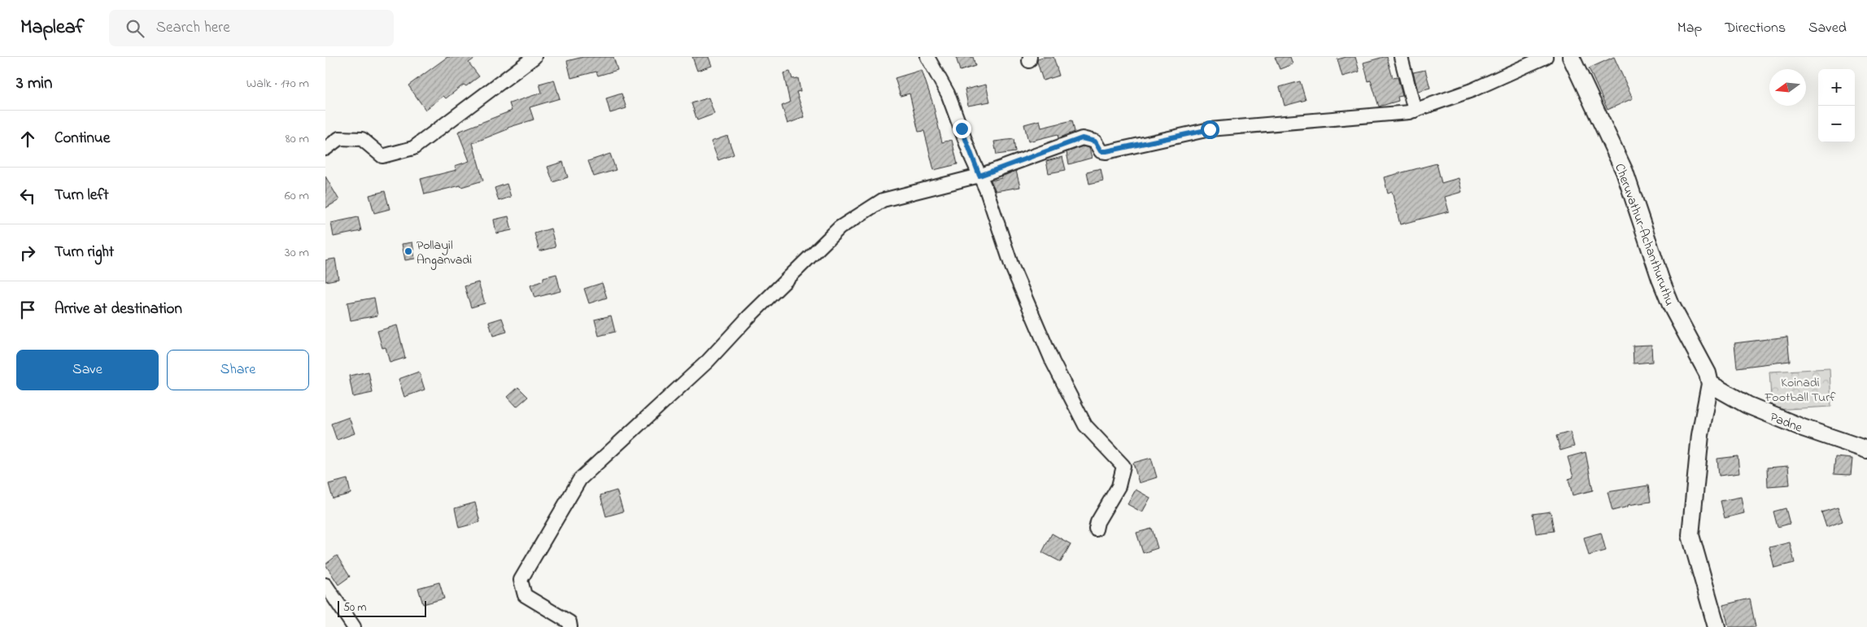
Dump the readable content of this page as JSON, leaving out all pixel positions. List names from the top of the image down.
{
  "streets": {
    "main road": ["Cheruvathur-Achanthuruthu", "Padne"]
  },
  "crossings": [
    ["Cheruvathur-Achanthuruthu", "Padne"]
  ],
  "parks": ["Koinadi Football Turf"],
  "places": ["Pollayil Anganvadi"],
  "scale_bar": "50 m",
  "north": "left",
  "page": {
    "header": "Mapleaf",
    "search": "Search here",
    "nav": ["Map", "Directions", "Saved"],
    "heading": ["3 min", "Walk · 170 m"],
    "map_buttons": ["+", "−"],
    "list": [
      ["Continue", "80 m"],
      ["Turn left", "60 m"],
      ["Turn right", "30 m"],
      "Arrive at destination"
    ],
    "buttons": ["Save", "Share"],
    "scale": "50 m"
  }
}
